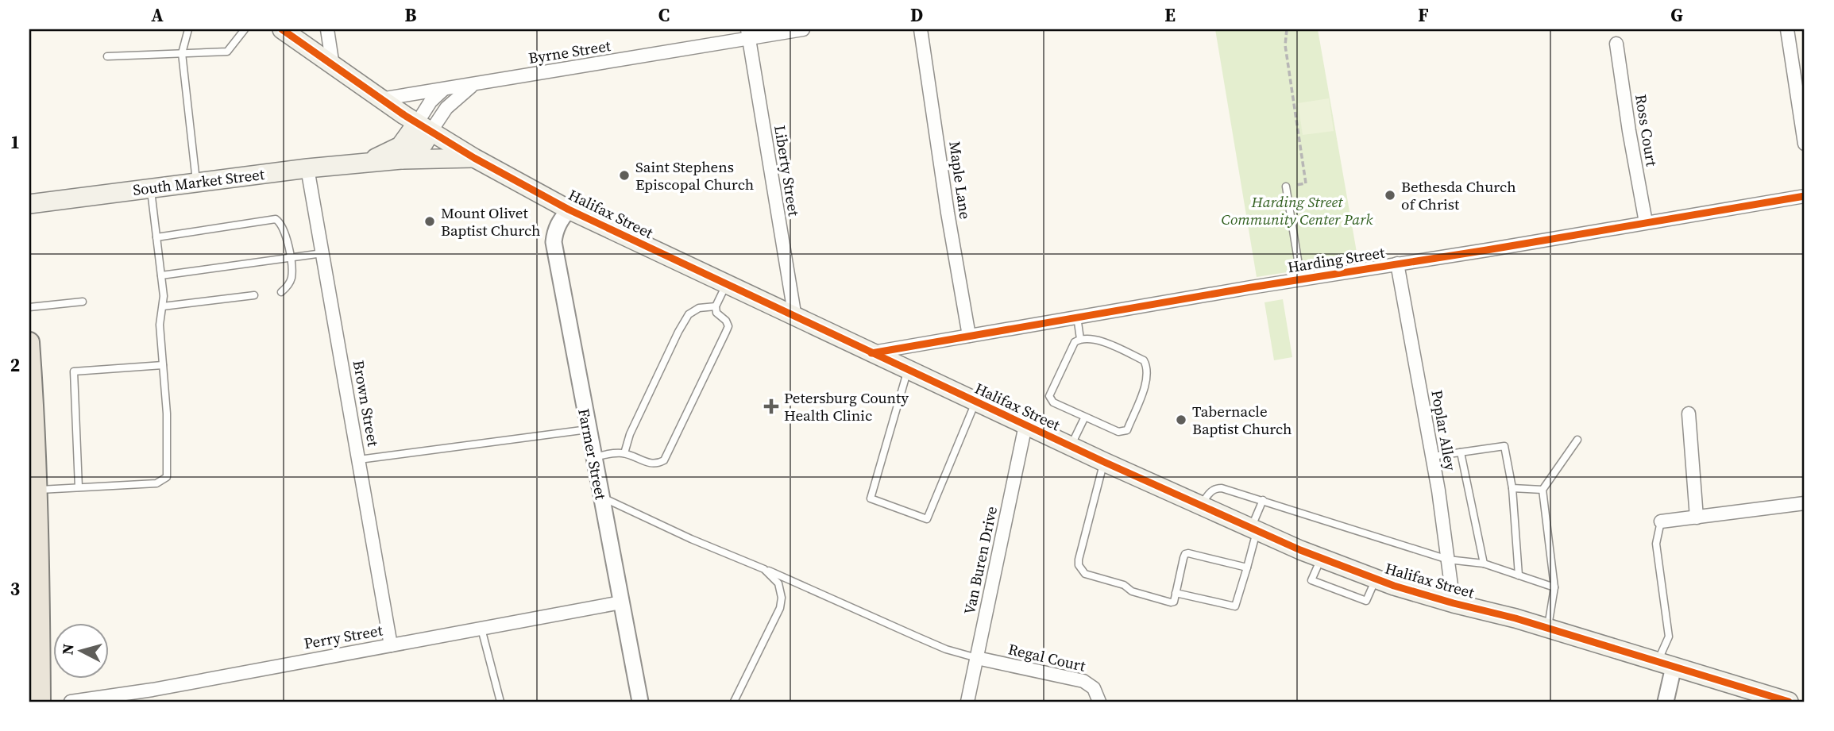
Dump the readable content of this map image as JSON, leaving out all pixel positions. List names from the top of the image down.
{
  "streets": {
    "main road": ["South Market Street", "Halifax Street"],
    "street": [
      "Byrne Street",
      "Ross Court",
      "Liberty Street",
      "Maple Lane",
      "Harding Street",
      "Brown Street",
      "Poplar Alley",
      "Farmer Street",
      "Van Buren Drive",
      "Perry Street",
      "Regal Court"
    ]
  },
  "crossings": [
    ["Byrne Street", "Liberty Street"],
    ["Byrne Street", "Halifax Street"],
    ["Ross Court", "Harding Street"],
    ["Liberty Street", "Halifax Street"],
    ["Maple Lane", "Harding Street"],
    ["South Market Street", "Halifax Street"],
    ["South Market Street", "Brown Street"],
    ["Halifax Street", "Harding Street"],
    ["Halifax Street", "Poplar Alley"],
    ["Halifax Street", "Farmer Street"],
    ["Halifax Street", "Van Buren Drive"],
    ["Harding Street", "Poplar Alley"],
    ["Brown Street", "Perry Street"],
    ["Farmer Street", "Perry Street"],
    ["Van Buren Drive", "Regal Court"]
  ],
  "parks": ["Harding Street Community Center Park"],
  "places": {
    "other": [
      "Saint Stephens Episcopal Church",
      "Bethesda Church of Christ",
      "Mount Olivet Baptist Church",
      "Tabernacle Baptist Church"
    ],
    "health": ["Petersburg County Health Clinic"]
  },
  "north": "left",
  "grid": {
    "columns": [
      "A",
      "B",
      "C",
      "D",
      "E",
      "F",
      "G"
    ],
    "rows": ["1", "2", "3"]
  }
}
